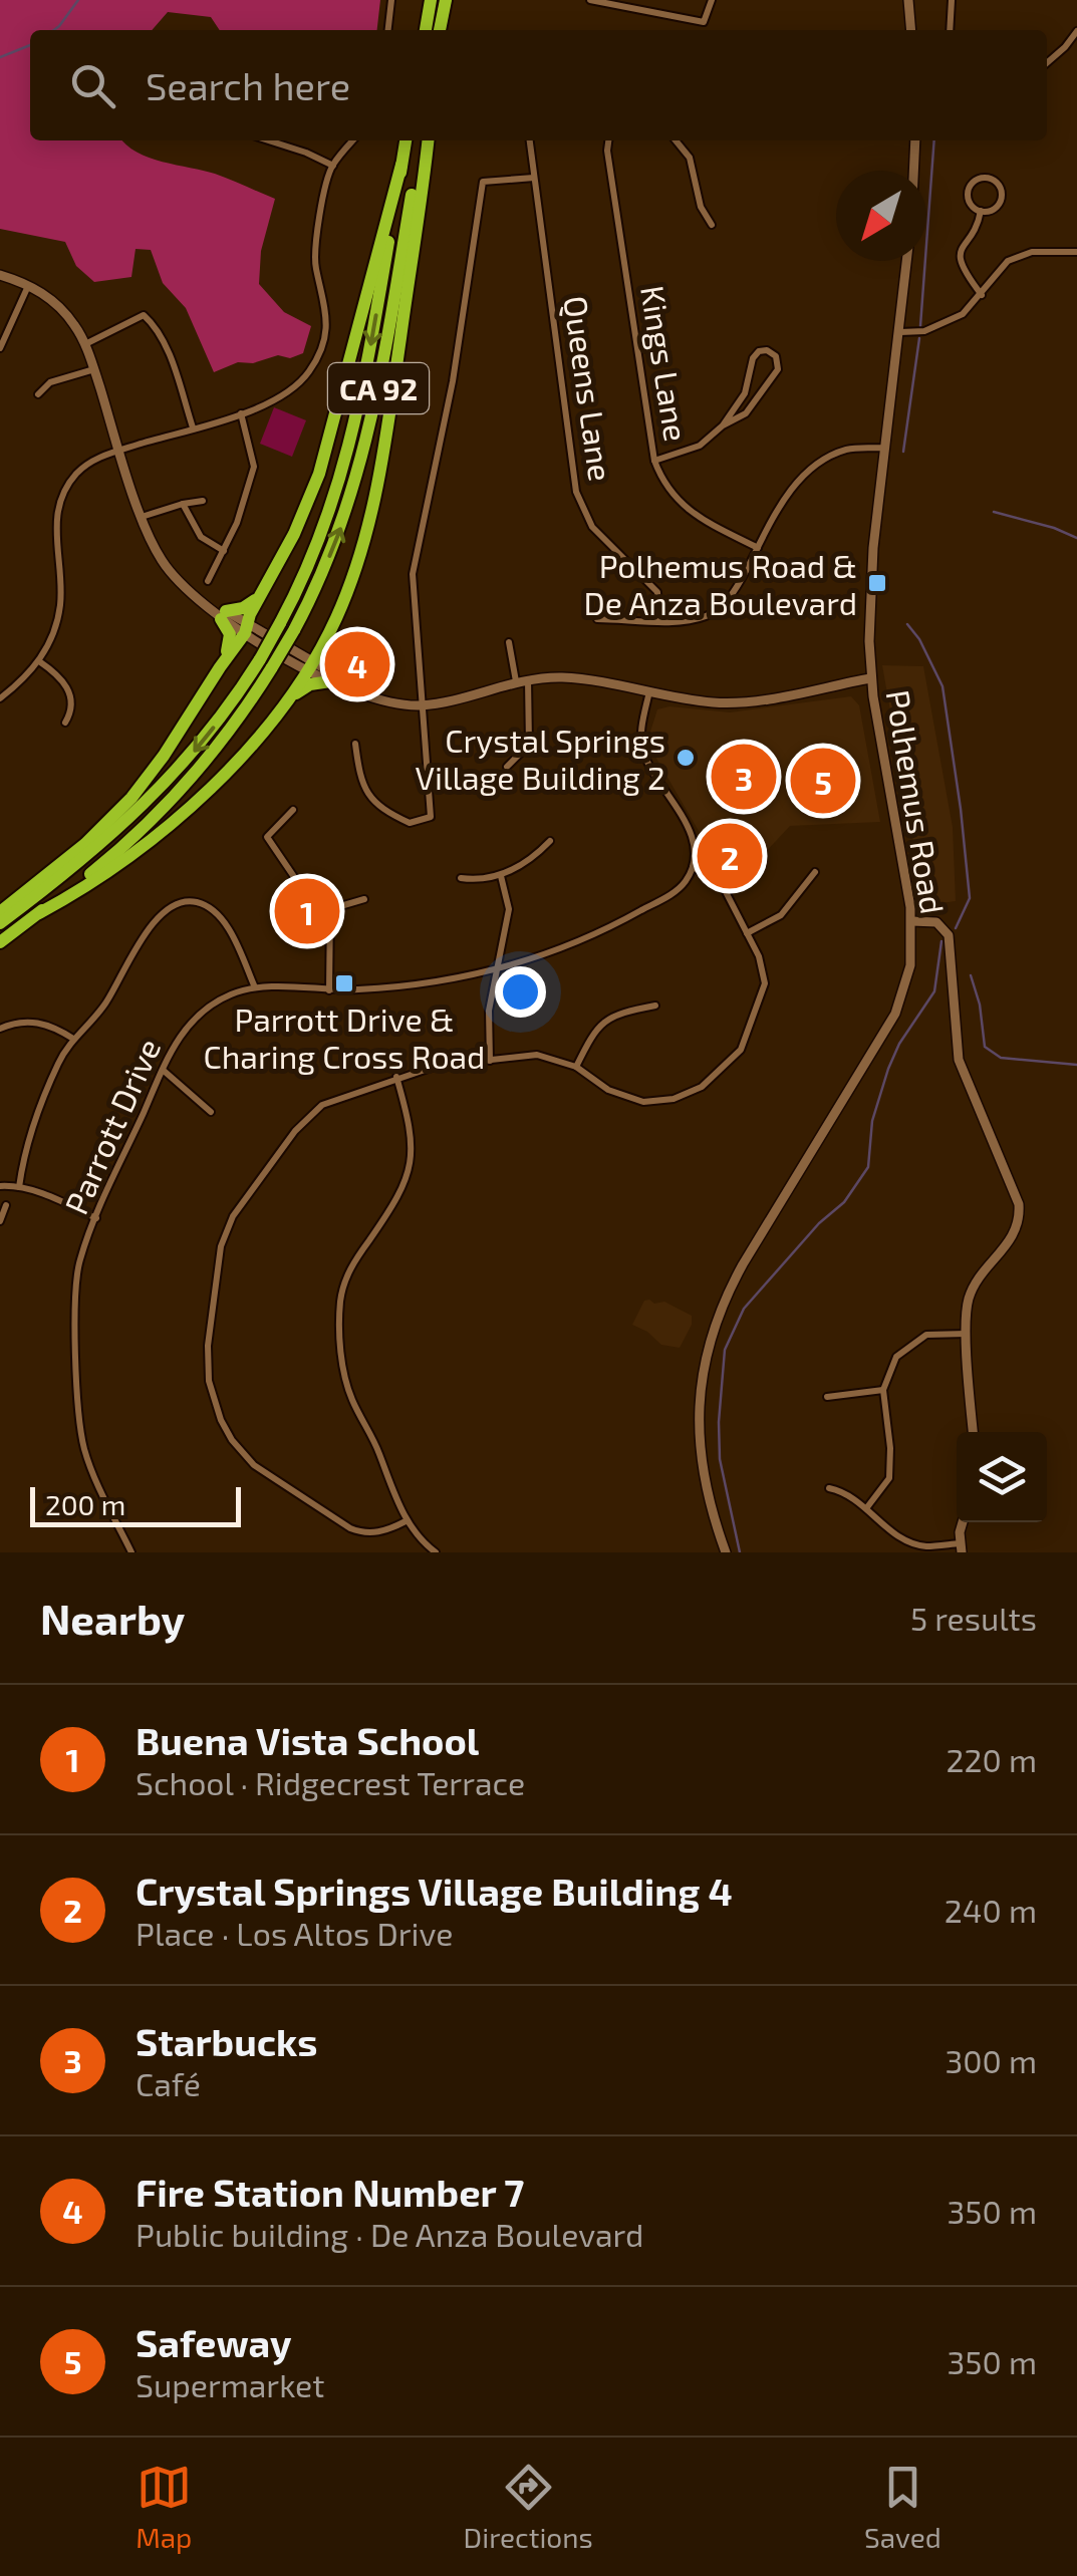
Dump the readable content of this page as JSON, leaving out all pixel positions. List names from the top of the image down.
{
  "streets": {
    "highway": ["CA 92"],
    "street": [
      "Kings Lane",
      "Queens Lane",
      "Polhemus Road",
      "Parrott Drive"
    ]
  },
  "places": {
    "transit": ["Polhemus Road & De Anza Boulevard", "Parrott Drive & Charing Cross Road"],
    "other": ["Crystal Springs Village Building 2"]
  },
  "scale_bar": "200 m",
  "north": "bottom left",
  "page": {
    "search": "Search here",
    "pins": [
      "4",
      "3",
      "5",
      "2",
      "1"
    ],
    "scale": "200 m",
    "heading": ["Nearby", "5 results"],
    "list": [
      {
        "mark": "1",
        "name": "Buena Vista School",
        "note": "School · Ridgecrest Terrace",
        "value": "220 m"
      },
      {
        "mark": "2",
        "name": "Crystal Springs Village Building 4",
        "note": "Place · Los Altos Drive",
        "value": "240 m"
      },
      {
        "mark": "3",
        "name": "Starbucks",
        "note": "Café",
        "value": "300 m"
      },
      {
        "mark": "4",
        "name": "Fire Station Number 7",
        "note": "Public building · De Anza Boulevard",
        "value": "350 m"
      },
      {
        "mark": "5",
        "name": "Safeway",
        "note": "Supermarket",
        "value": "350 m"
      }
    ],
    "nav": ["Map", "Directions", "Saved"]
  }
}
